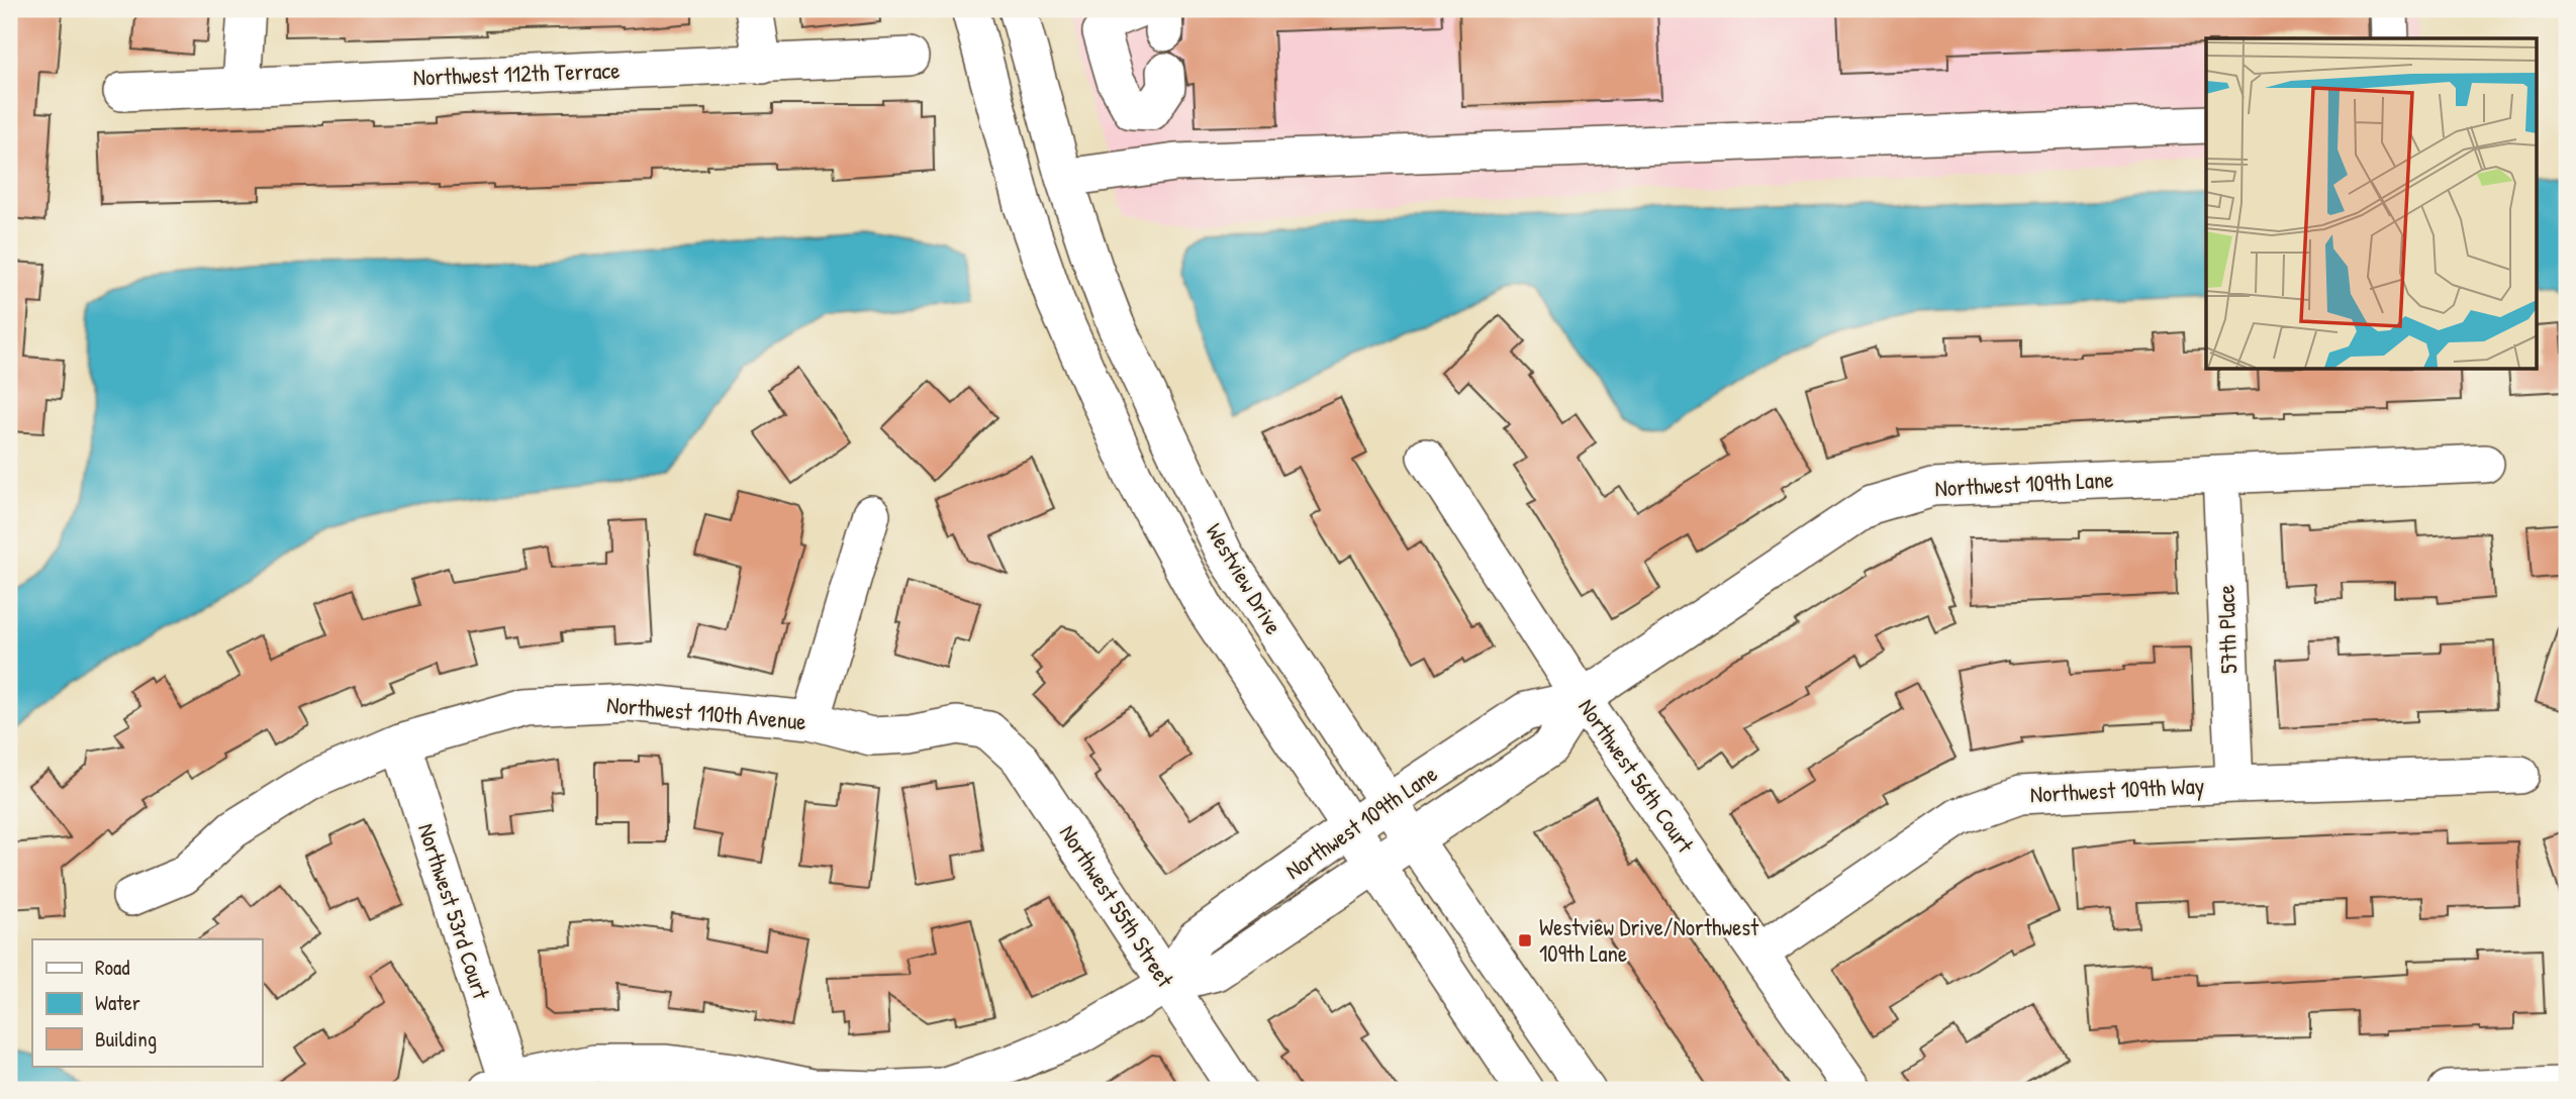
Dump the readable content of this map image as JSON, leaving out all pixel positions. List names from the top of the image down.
{
  "streets": {
    "street": [
      "Northwest 112th Terrace",
      "Northwest 109th Lane",
      "Westview Drive",
      "57th Place",
      "Northwest 110th Avenue",
      "Northwest 56th Court",
      "Northwest 109th Way",
      "Northwest 55th Street",
      "Northwest 53rd Court"
    ]
  },
  "crossings": [
    ["Northwest 109th Lane", "Westview Drive"],
    ["Northwest 109th Lane", "57th Place"],
    ["Northwest 109th Lane", "Northwest 56th Court"],
    ["Northwest 109th Lane", "Northwest 55th Street"],
    ["Northwest 109th Lane", "Northwest 53rd Court"],
    ["57th Place", "Northwest 109th Way"],
    ["Northwest 110th Avenue", "Northwest 55th Street"],
    ["Northwest 110th Avenue", "Northwest 53rd Court"],
    ["Northwest 56th Court", "Northwest 109th Way"]
  ],
  "places": {
    "transit": ["Westview Drive/Northwest 109th Lane"]
  },
  "legend": ["Road", "Water", "Building"]
}
